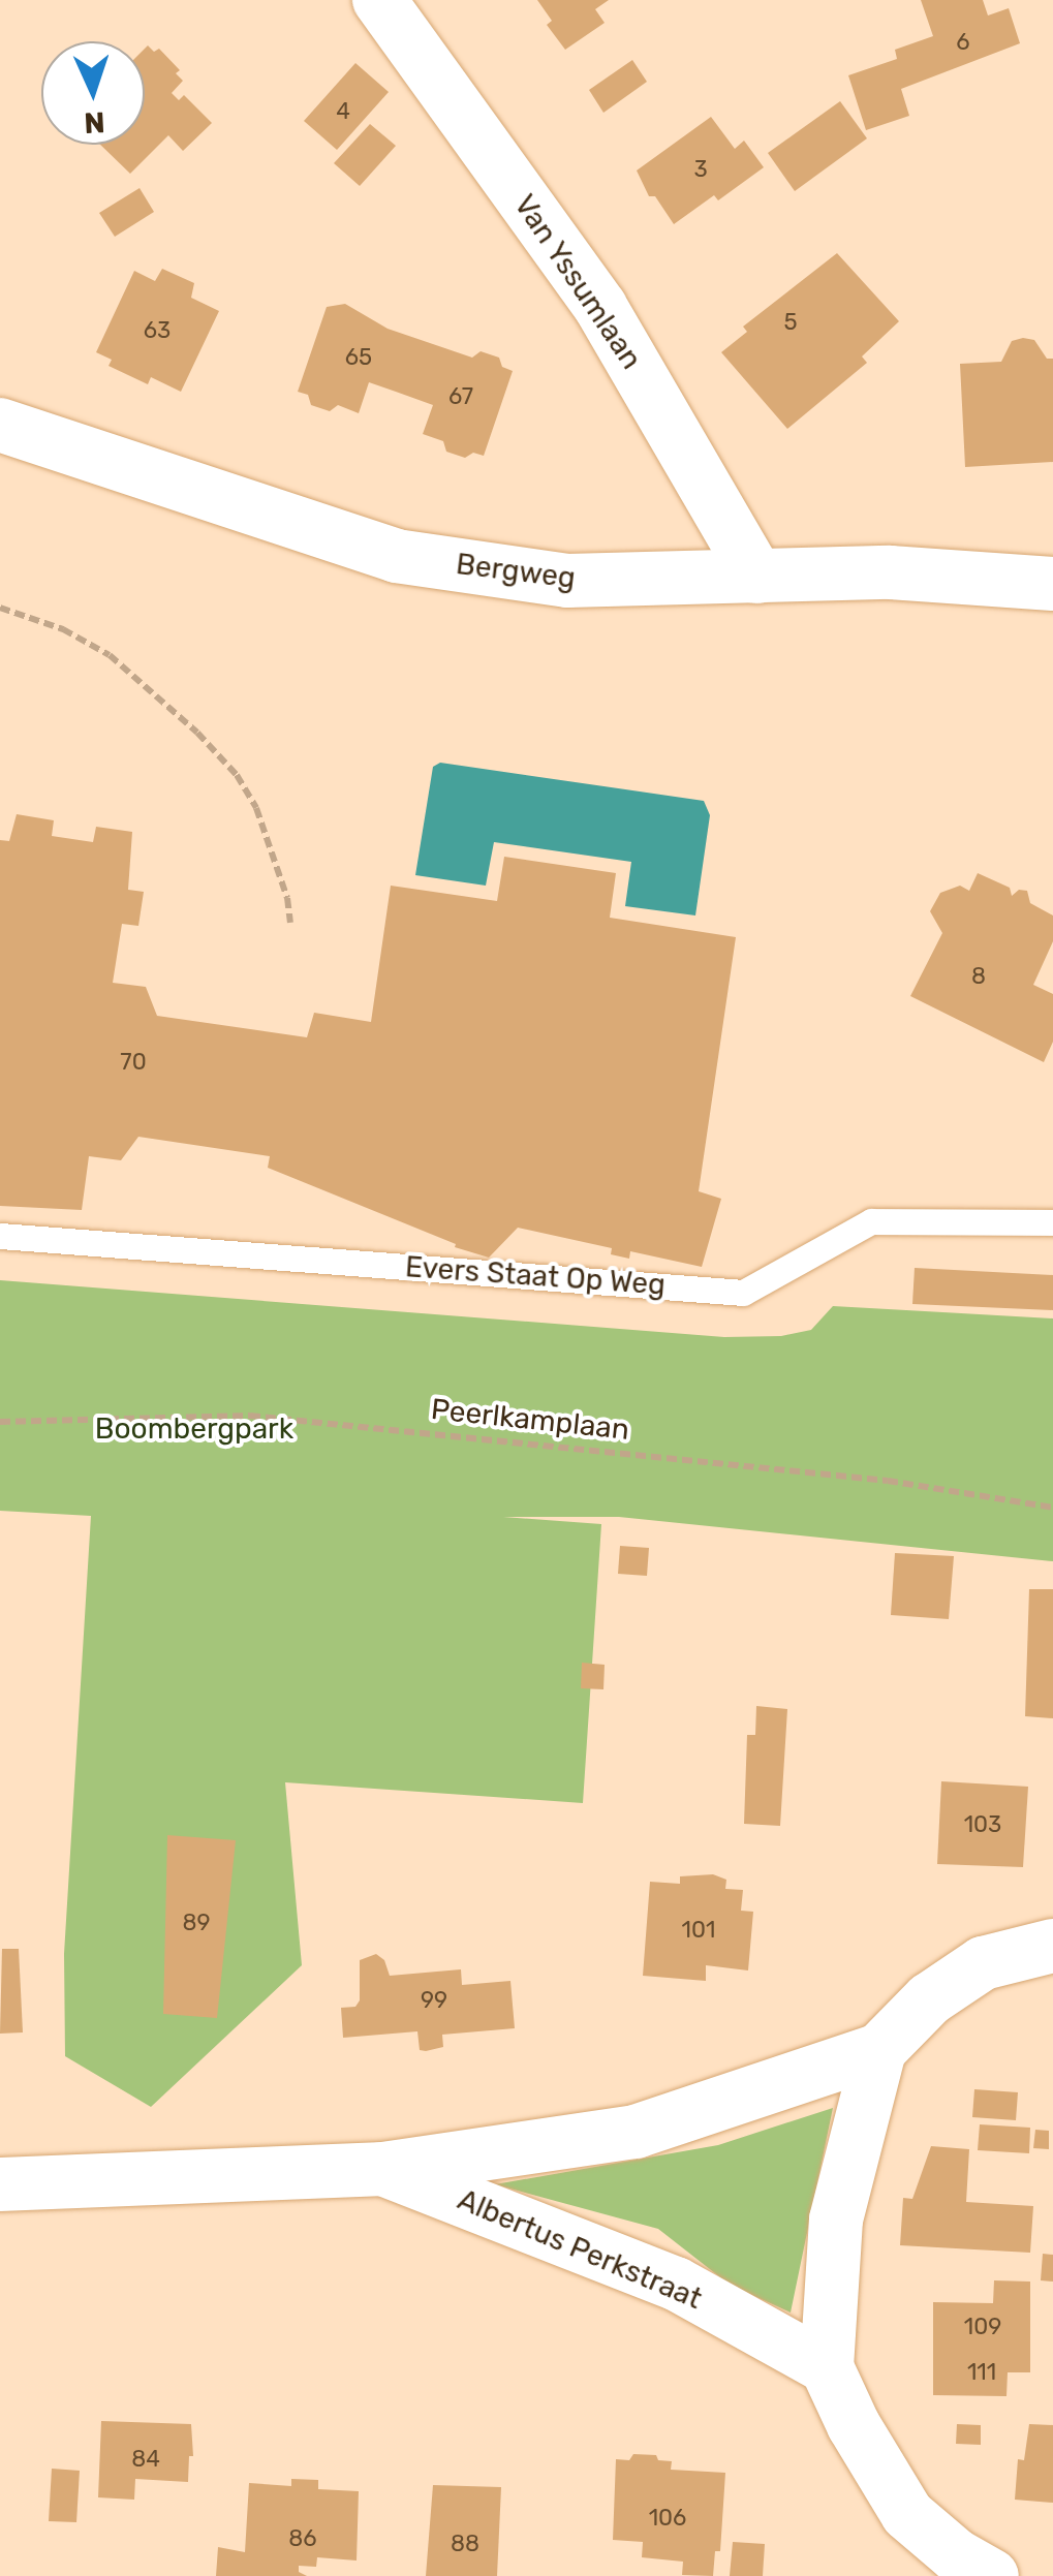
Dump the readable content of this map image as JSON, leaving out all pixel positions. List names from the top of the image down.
{
  "streets": {
    "street": ["Van Yssumlaan", "Bergweg", "Albertus Perkstraat"],
    "lane": ["Evers Staat Op Weg"],
    "path": ["Peerlkamplaan"]
  },
  "crossings": [
    ["Van Yssumlaan", "Bergweg"]
  ],
  "parks": ["Boombergpark"],
  "house_numbers": [
    "6",
    "4",
    "3",
    "5",
    "63",
    "65",
    "67",
    "8",
    "70",
    "103",
    "89",
    "101",
    "99",
    "109",
    "111",
    "84",
    "106",
    "86",
    "88"
  ],
  "north": "bottom"
}
